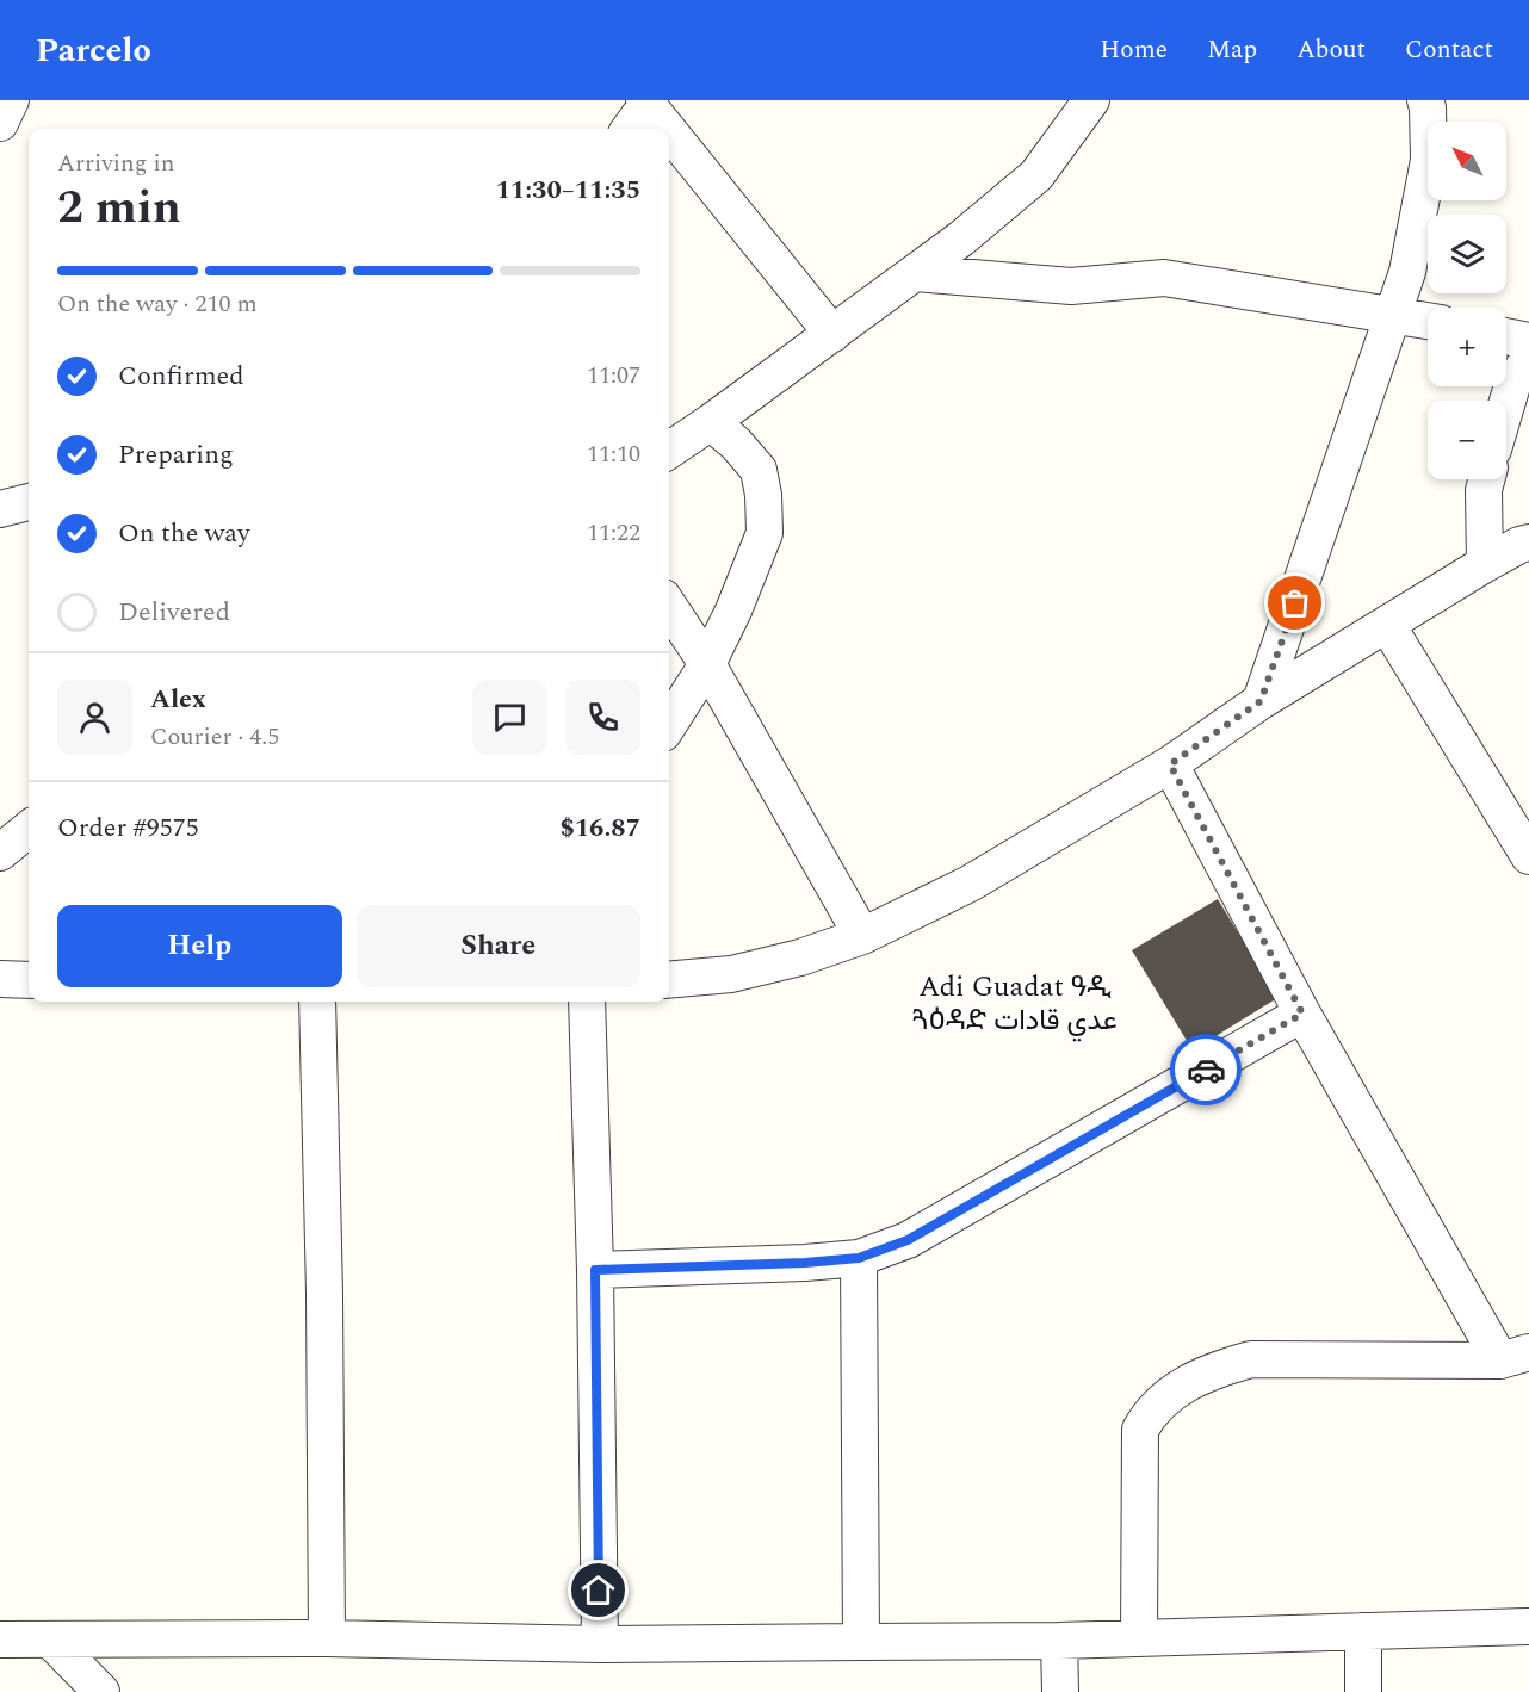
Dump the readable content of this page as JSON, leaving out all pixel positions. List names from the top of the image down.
{
  "districts": ["Adi Guadat ዓዲ ጓዕዳድ عدي قادات"],
  "north": "top left",
  "page": {
    "header": "Parcelo",
    "nav": [
      "Home",
      "Map",
      "About",
      "Contact"
    ],
    "map_buttons": ["+", "−"],
    "heading": ["2 min", "Arriving in", "11:30–11:35"],
    "panel": [
      "Alex",
      "Courier · 4.5",
      "Order #9575",
      "$16.87"
    ],
    "bar": "On the way · 210 m",
    "list": [
      ["Confirmed", "11:07"],
      ["Preparing", "11:10"],
      ["On the way", "11:22"],
      "Delivered"
    ],
    "buttons": ["Help", "Share"]
  }
}
